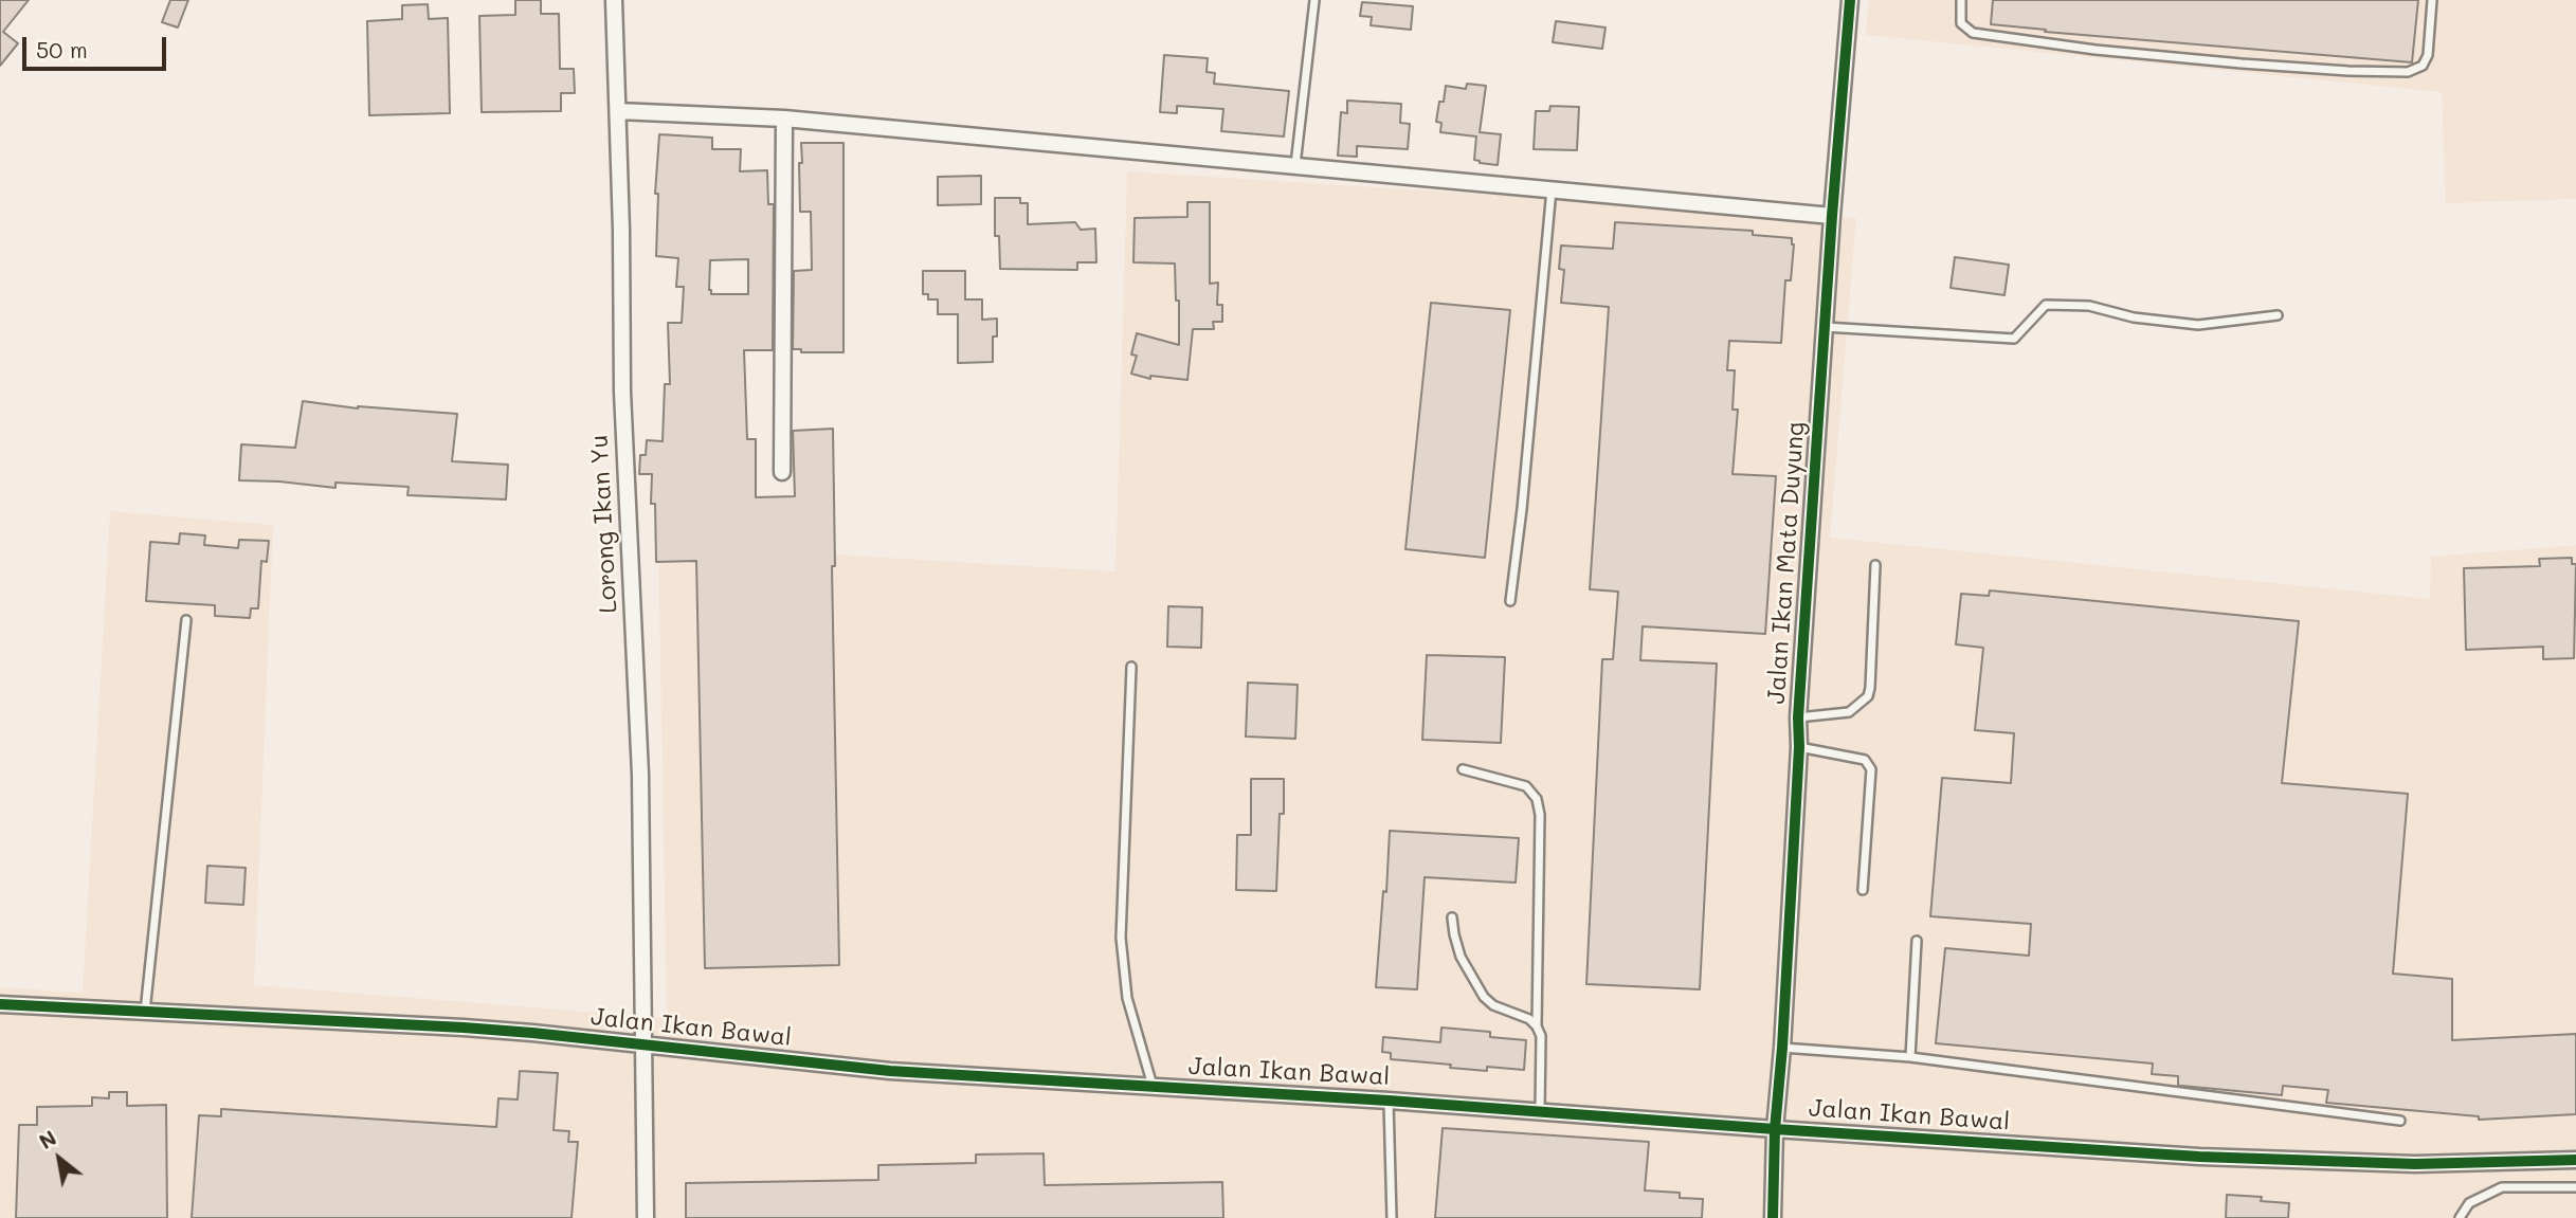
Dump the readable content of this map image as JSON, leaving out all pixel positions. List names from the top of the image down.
{
  "streets": {
    "street": ["Lorong Ikan Yu", "Jalan Ikan Mata Duyung", "Jalan Ikan Bawal"]
  },
  "crossings": [
    ["Lorong Ikan Yu", "Jalan Ikan Bawal"],
    ["Jalan Ikan Mata Duyung", "Jalan Ikan Bawal"]
  ],
  "scale_bar": "50 m",
  "north": "top left"
}
